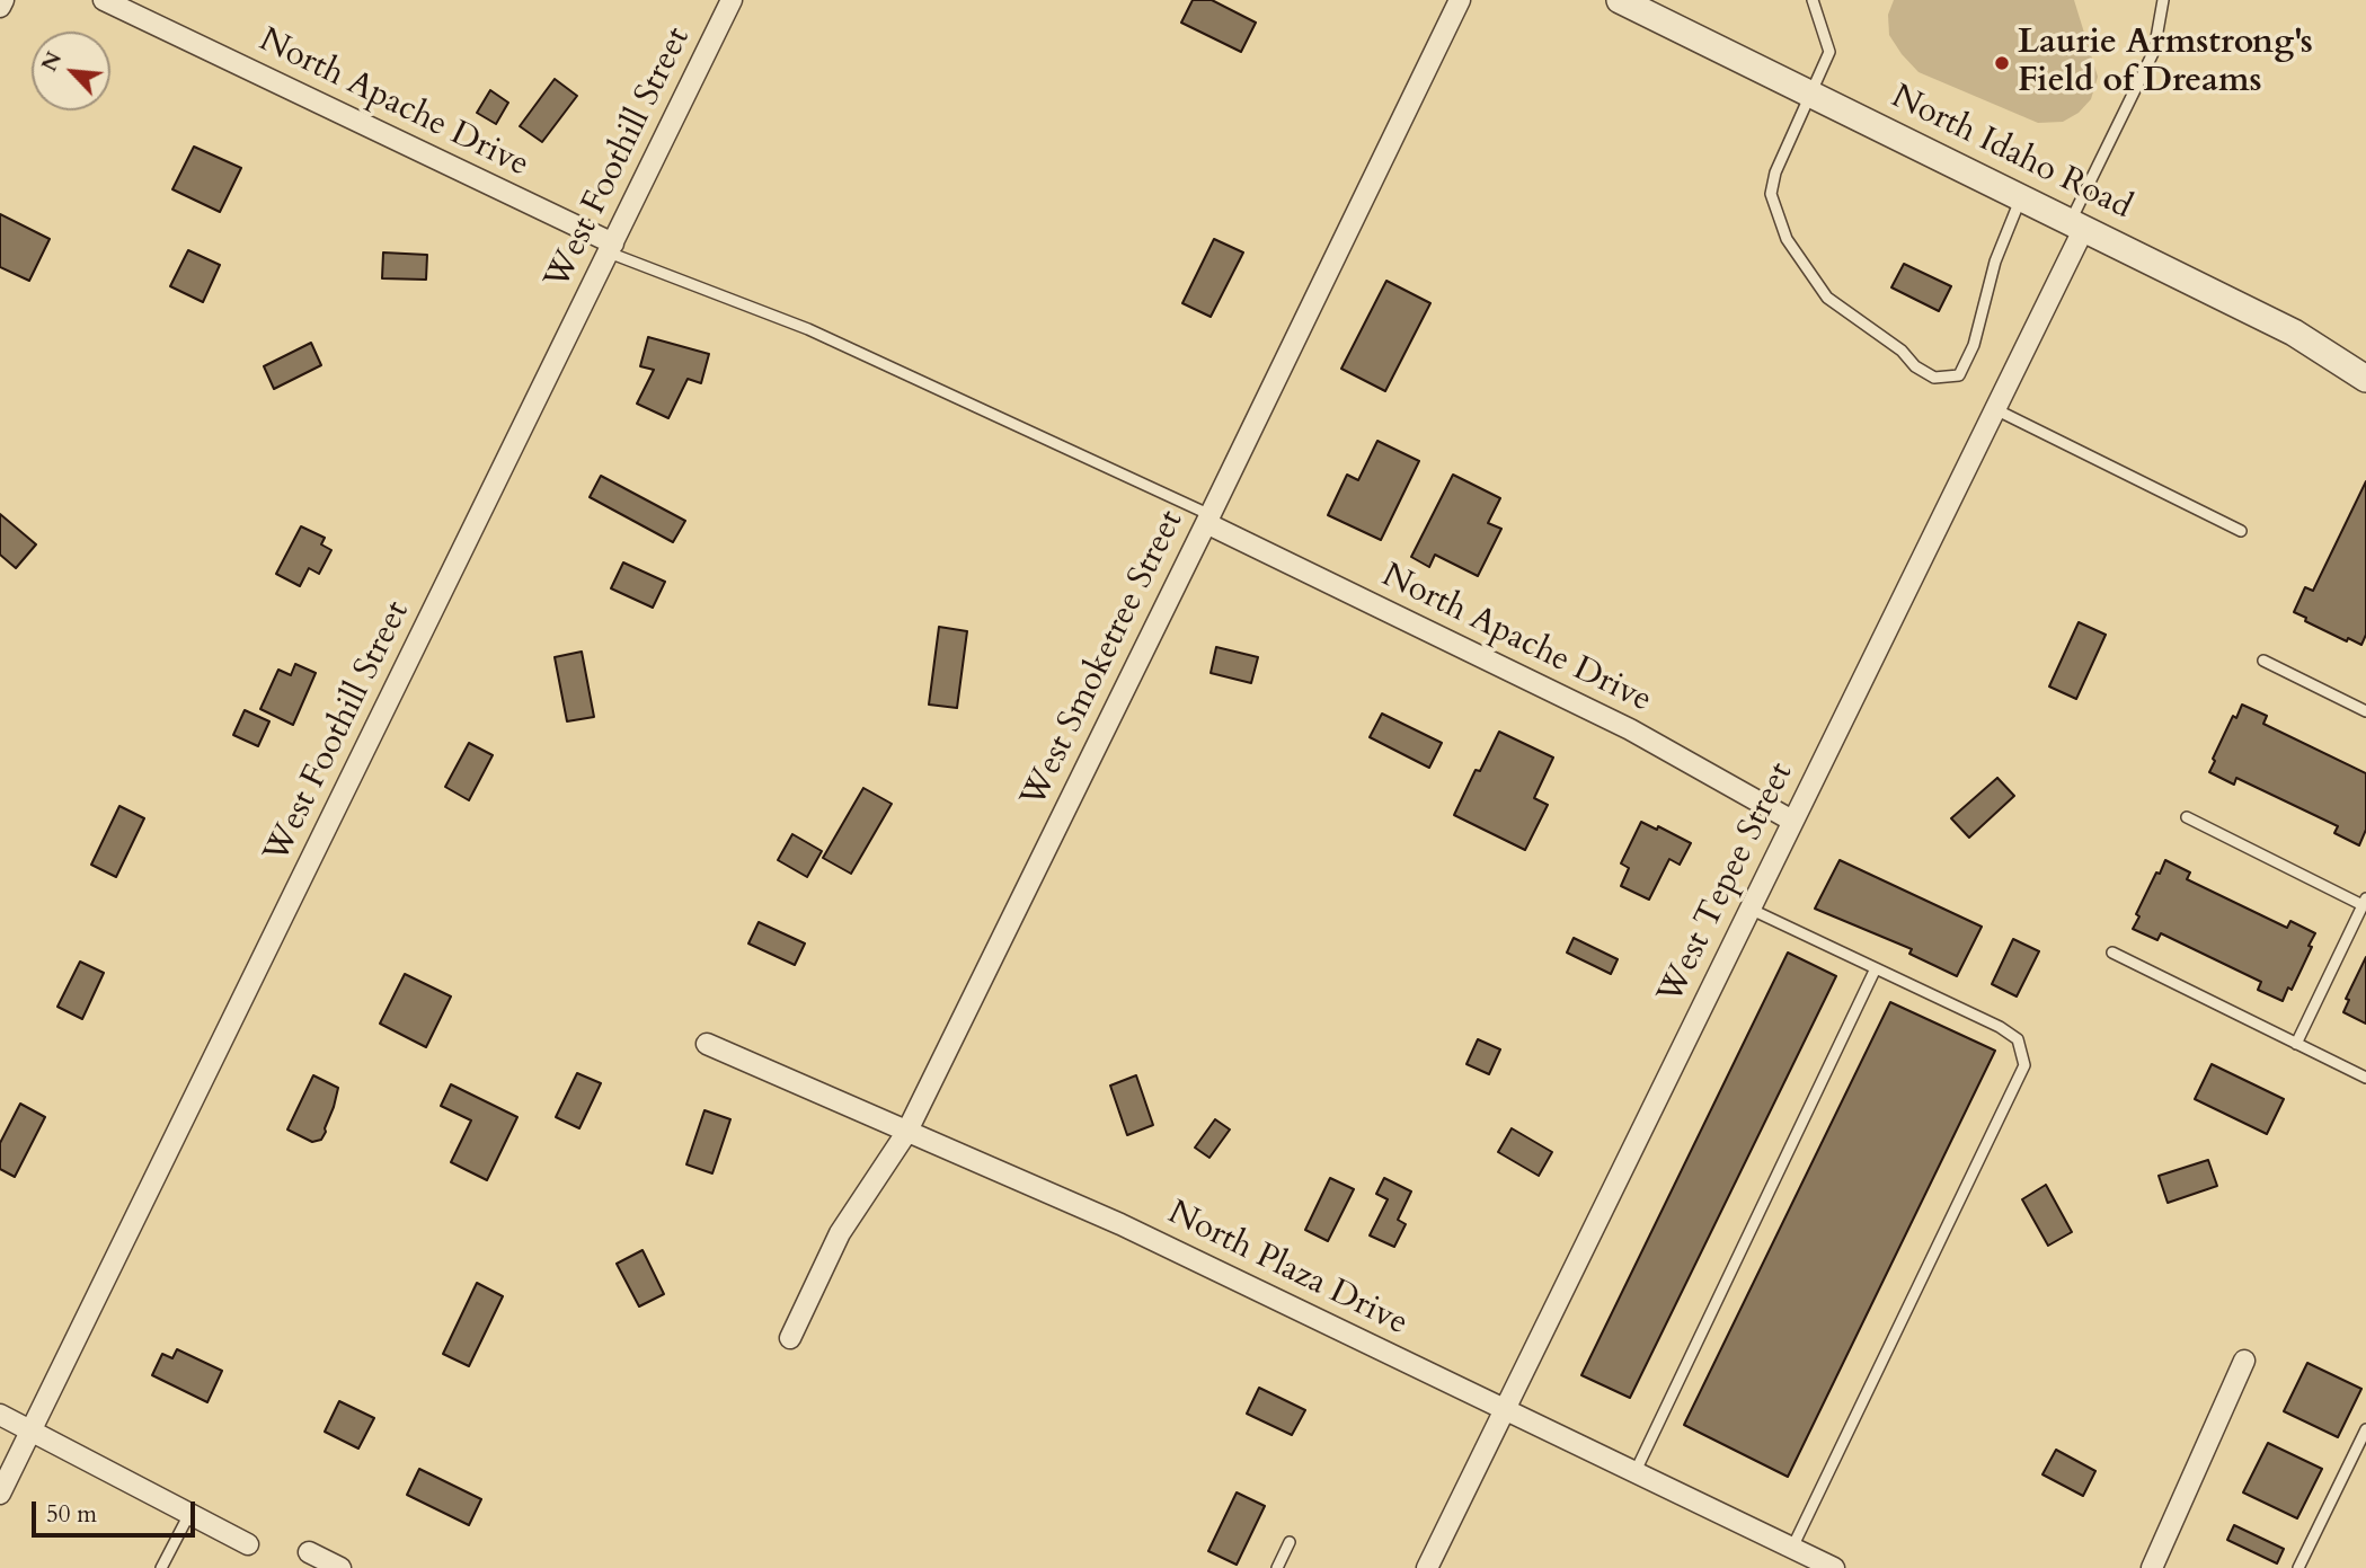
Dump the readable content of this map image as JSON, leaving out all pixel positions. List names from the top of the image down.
{
  "streets": {
    "street": [
      "North Apache Drive",
      "North Idaho Road",
      "West Foothill Street",
      "West Smoketree Street",
      "West Tepee Street",
      "North Plaza Drive"
    ]
  },
  "crossings": [
    ["North Apache Drive", "West Foothill Street"],
    ["North Apache Drive", "West Smoketree Street"],
    ["North Apache Drive", "West Tepee Street"],
    ["North Idaho Road", "West Tepee Street"],
    ["West Smoketree Street", "North Plaza Drive"],
    ["West Tepee Street", "North Plaza Drive"]
  ],
  "places": ["Laurie Armstrong's Field of Dreams"],
  "scale_bar": "50 m",
  "north": "top left"
}
